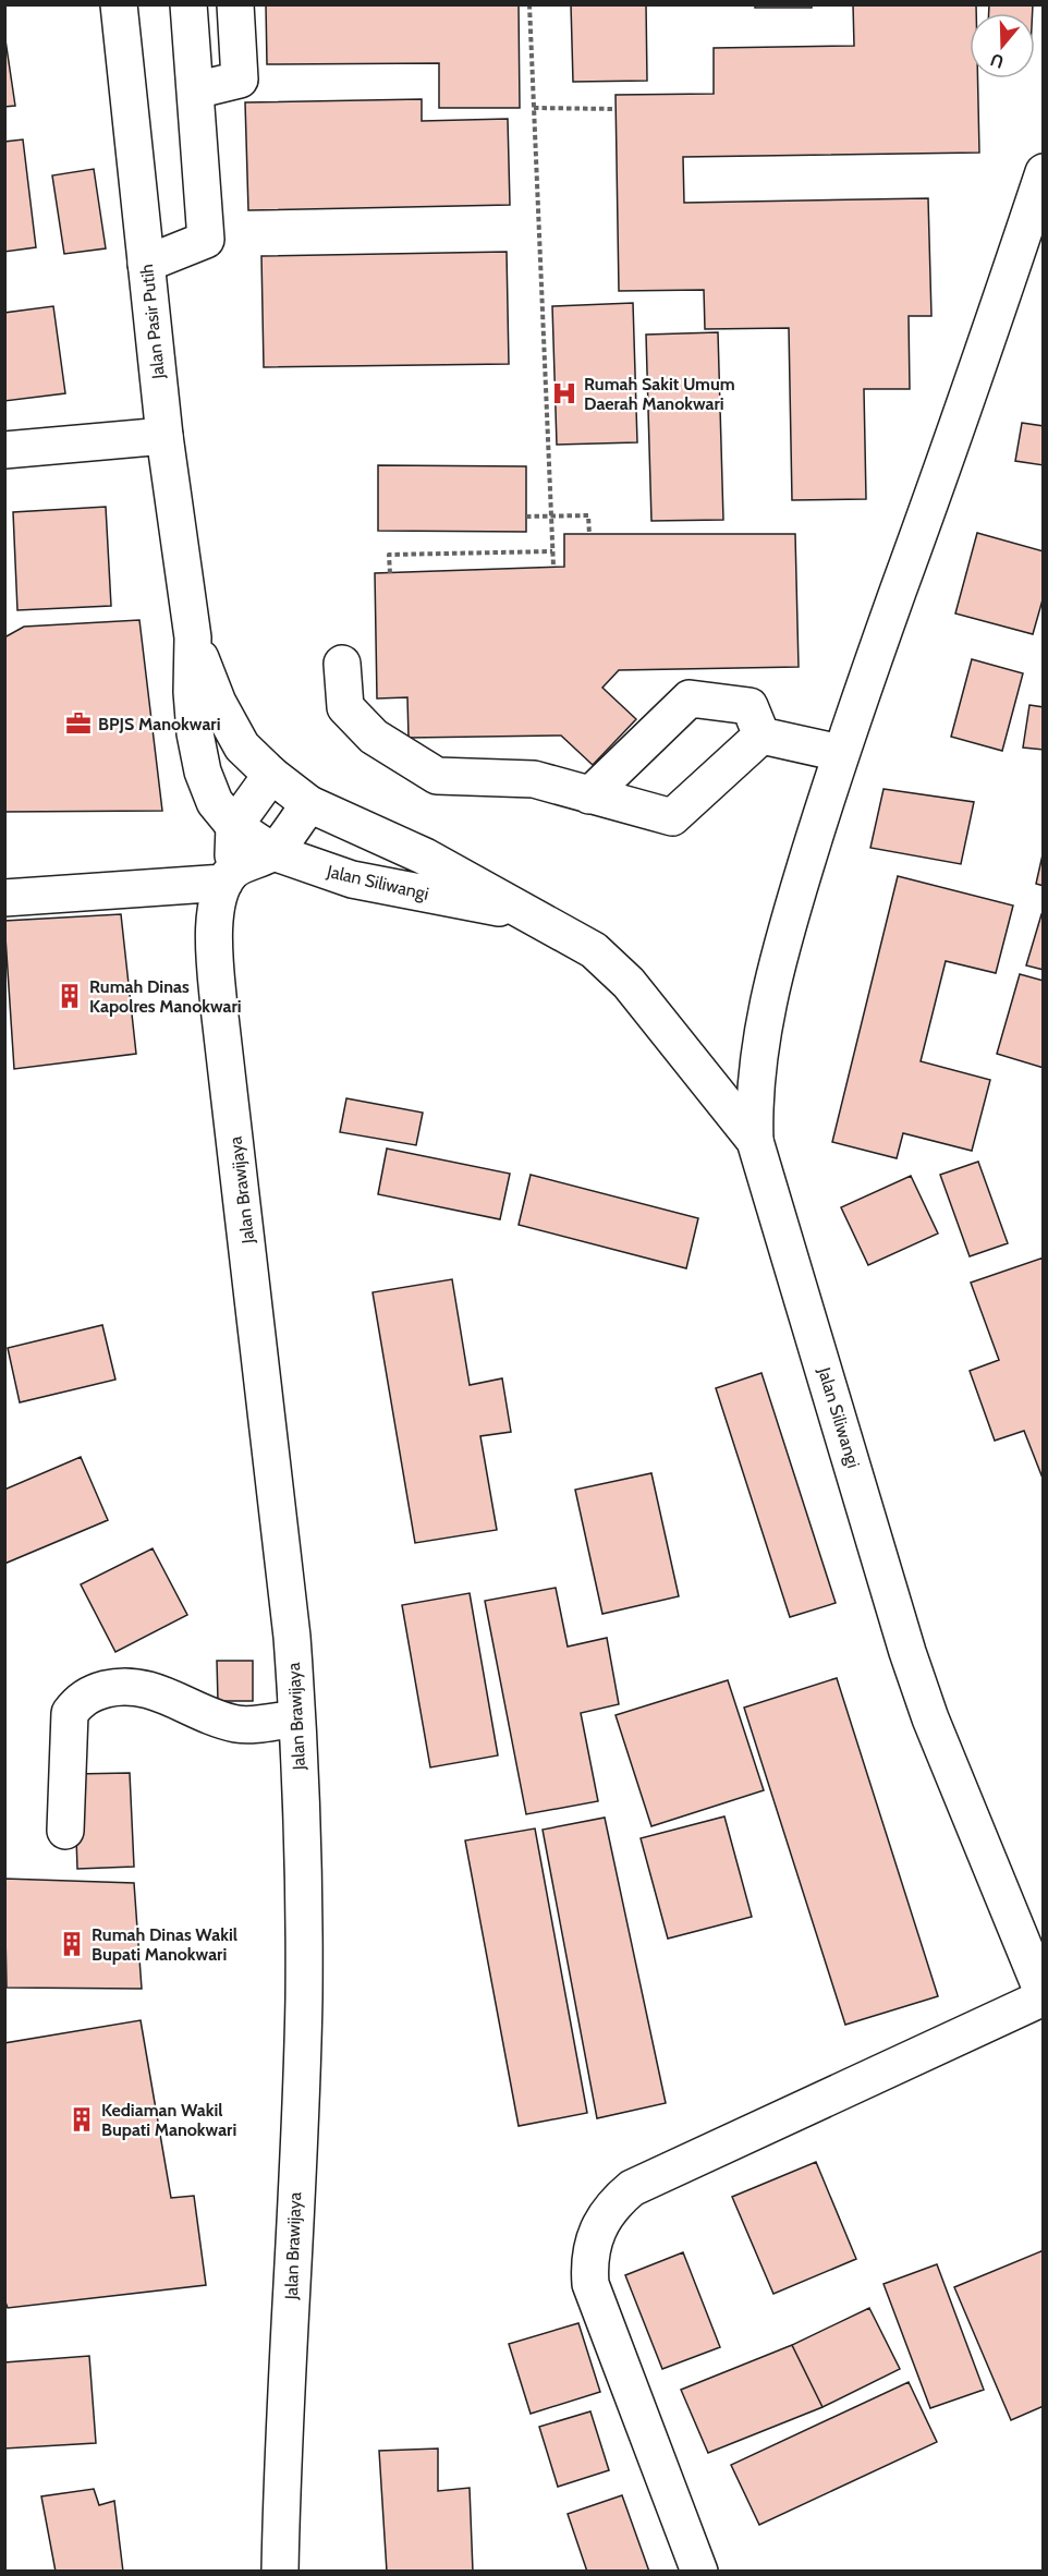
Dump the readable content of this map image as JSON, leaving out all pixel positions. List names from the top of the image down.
{
  "streets": {
    "main road": ["Jalan Pasir Putih", "Jalan Siliwangi", "Jalan Brawijaya"]
  },
  "crossings": [
    ["Jalan Pasir Putih", "Jalan Siliwangi"],
    ["Jalan Pasir Putih", "Jalan Brawijaya"],
    ["Jalan Siliwangi", "Jalan Brawijaya"]
  ],
  "places": {
    "hospital": ["Rumah Sakit Umum Daerah Manokwari"],
    "office": ["BPJS Manokwari"],
    "building": ["Rumah Dinas Kapolres Manokwari", "Rumah Dinas Wakil Bupati Manokwari", "Kediaman Wakil Bupati Manokwari"]
  },
  "north": "bottom"
}
